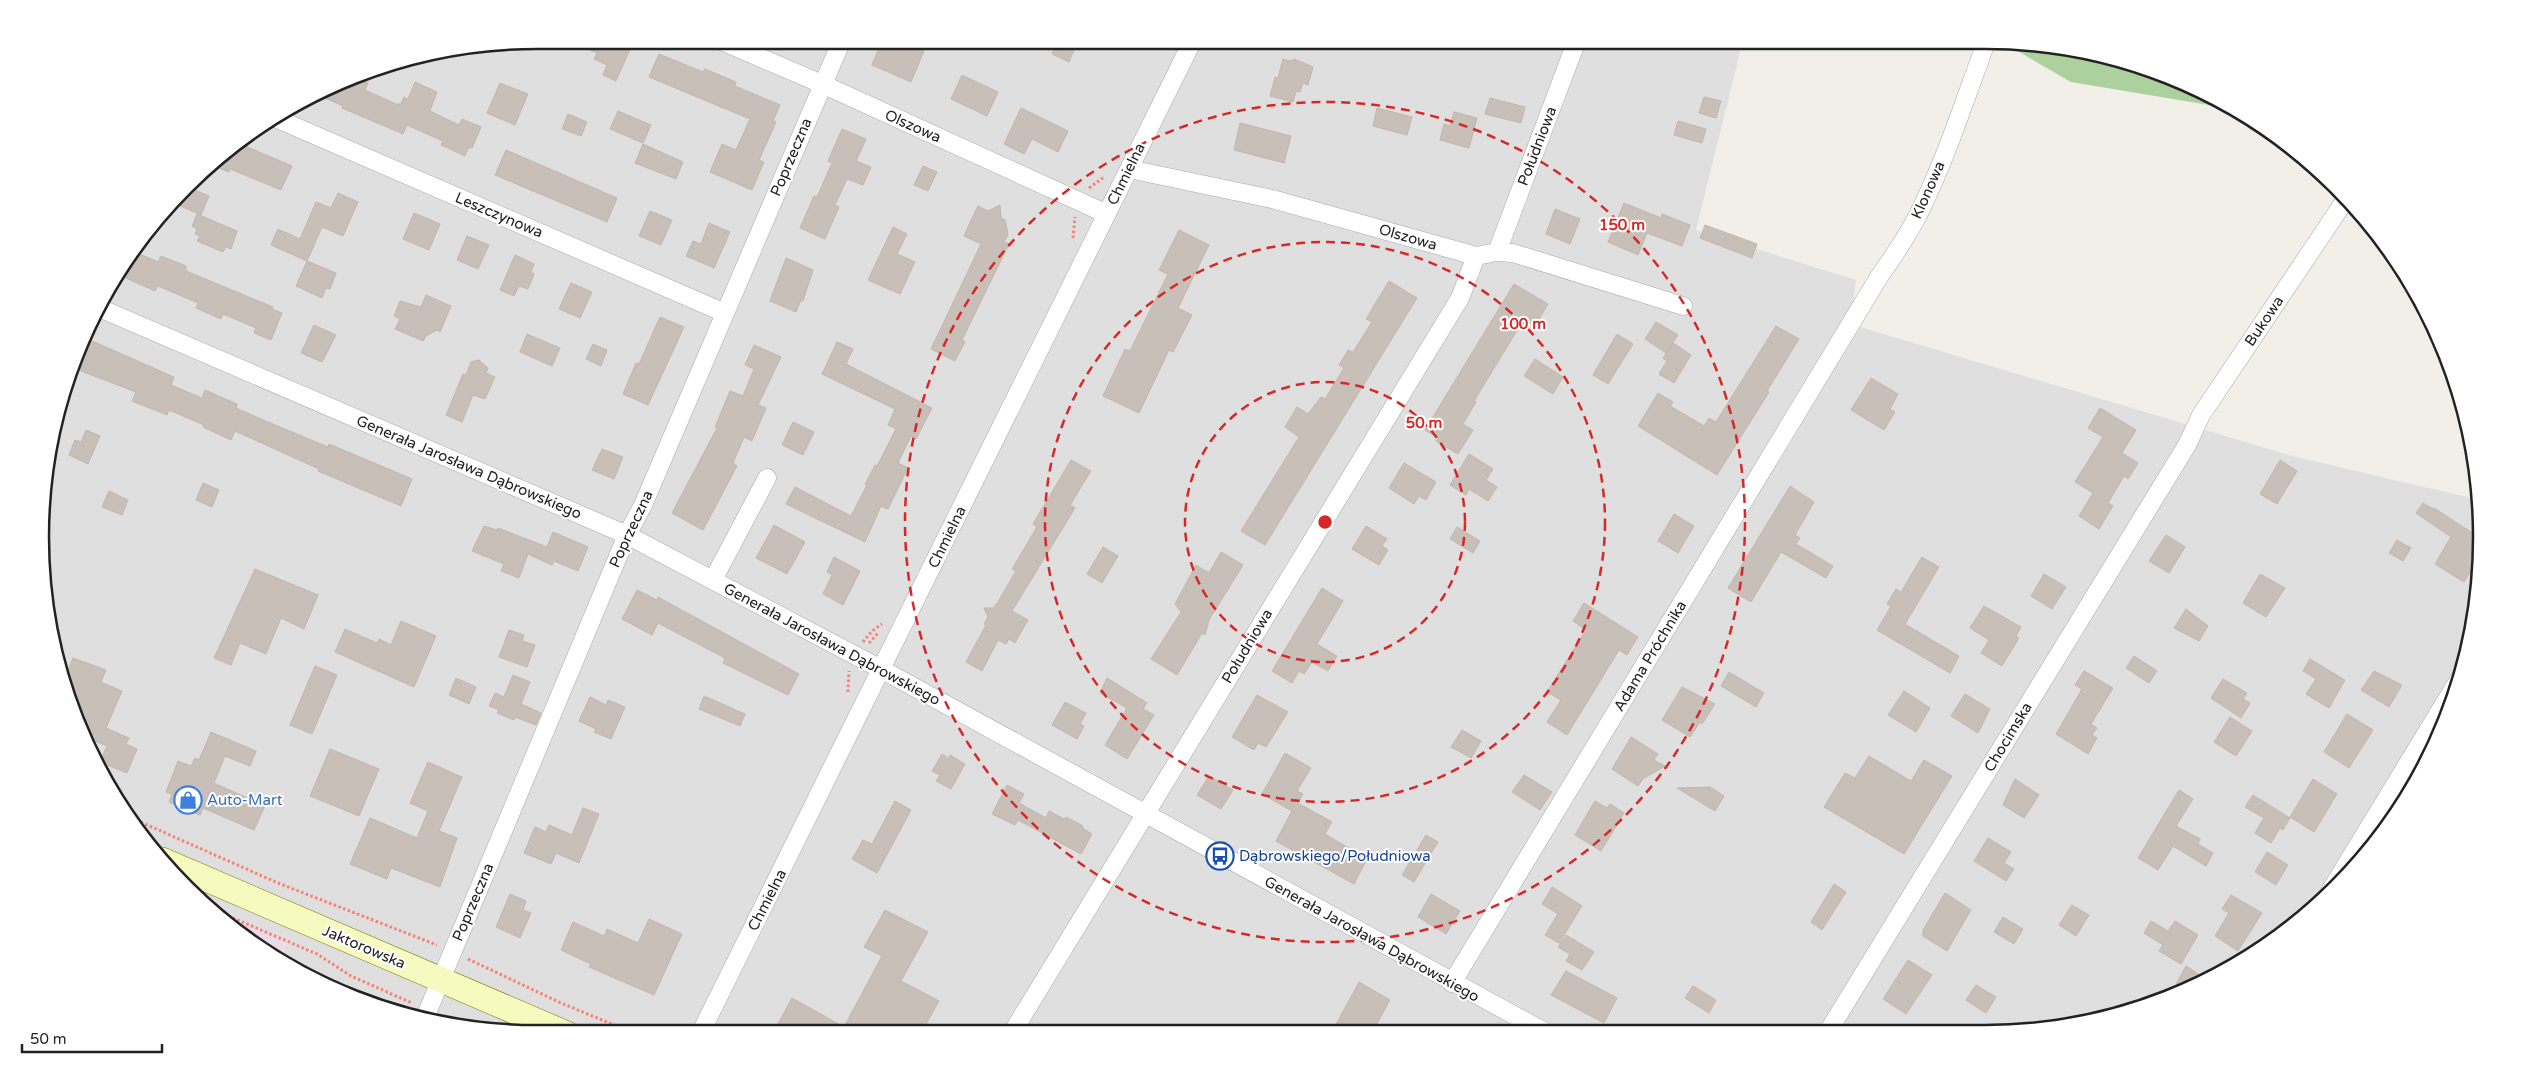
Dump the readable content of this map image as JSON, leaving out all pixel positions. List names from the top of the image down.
{
  "streets": {
    "main road": ["Jaktorowska"],
    "street": [
      "Olszowa",
      "Południowa",
      "Poprzeczna",
      "Chmielna",
      "Klonowa",
      "Leszczynowa",
      "Bukowa",
      "Generała Jarosława Dąbrowskiego",
      "Adama Próchnika",
      "Chocimska"
    ]
  },
  "crossings": [
    ["Olszowa", "Południowa"],
    ["Olszowa", "Poprzeczna"],
    ["Olszowa", "Chmielna"],
    ["Południowa", "Generała Jarosława Dąbrowskiego"],
    ["Poprzeczna", "Leszczynowa"],
    ["Poprzeczna", "Generała Jarosława Dąbrowskiego"],
    ["Poprzeczna", "Jaktorowska"],
    ["Chmielna", "Generała Jarosława Dąbrowskiego"],
    ["Klonowa", "Adama Próchnika"],
    ["Bukowa", "Chocimska"],
    ["Generała Jarosława Dąbrowskiego", "Adama Próchnika"]
  ],
  "places": {
    "shop": ["Auto-Mart"],
    "bus stop": ["Dąbrowskiego/Południowa"]
  },
  "scale_bar": "50 m",
  "rings": ["150 m", "100 m", "50 m"]
}
